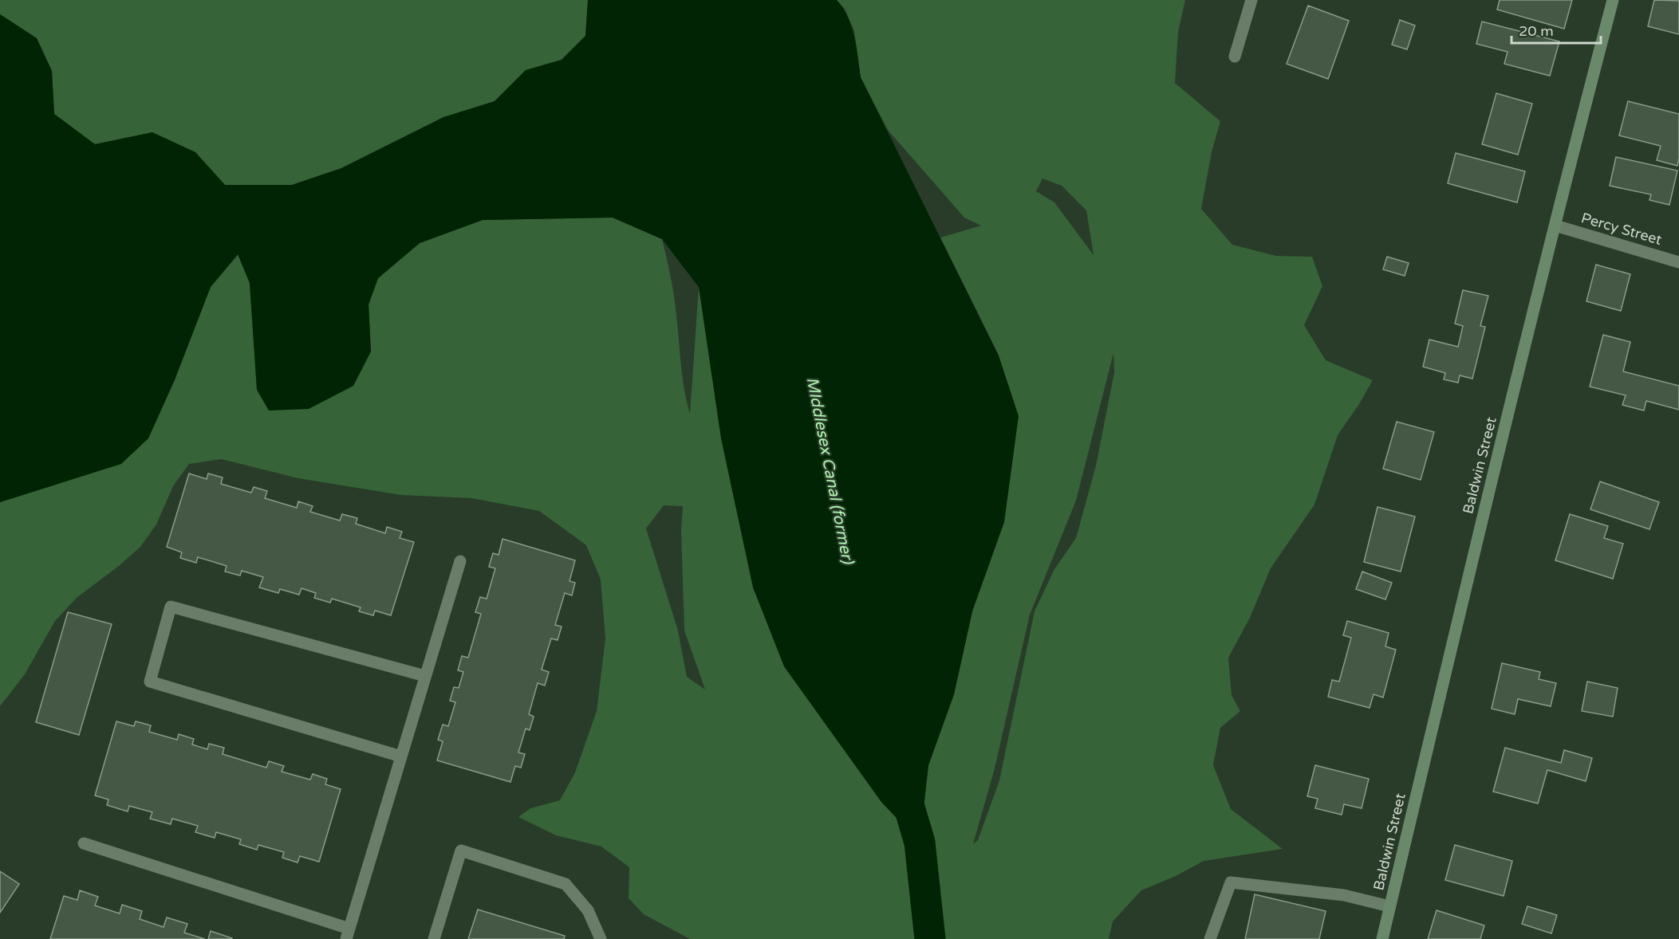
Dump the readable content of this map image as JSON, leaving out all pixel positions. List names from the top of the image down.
{
  "streets": {
    "street": ["Percy Street", "Baldwin Street"]
  },
  "crossings": [
    ["Percy Street", "Baldwin Street"]
  ],
  "water": ["MIddlesex Canal (former)"],
  "scale_bar": "20 m"
}
